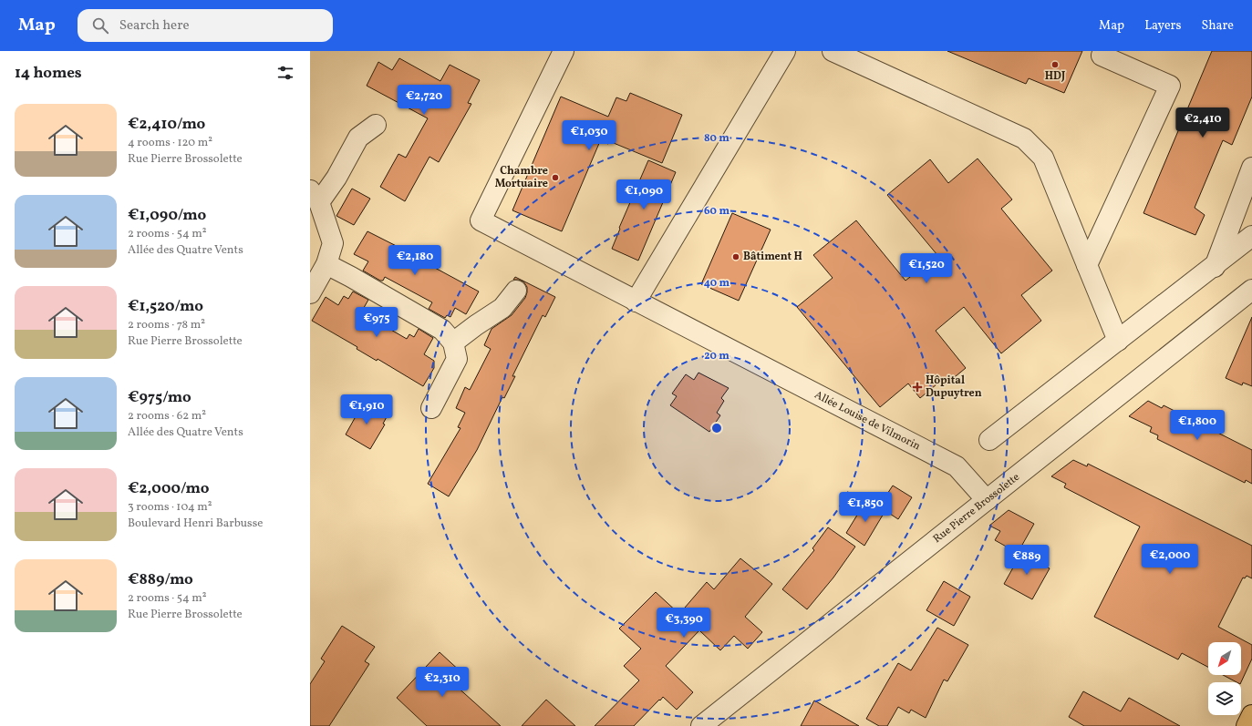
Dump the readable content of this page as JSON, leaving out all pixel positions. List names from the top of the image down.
{
  "streets": {
    "street": ["Allée Louise de Vilmorin", "Rue Pierre Brossolette"]
  },
  "crossings": [
    ["Allée Louise de Vilmorin", "Rue Pierre Brossolette"]
  ],
  "places": {
    "other": ["HDJ", "Chambre Mortuaire", "Bâtiment H"],
    "health": ["Hôpital Dupuytren"]
  },
  "north": "bottom left",
  "page": {
    "header": "Map",
    "search": "Search here",
    "nav": ["Map", "Layers", "Share"],
    "heading": "14 homes",
    "price": [
      "€2,720",
      "€2,410",
      "€1,030",
      "€1,090",
      "€2,180",
      "€1,520",
      "€975",
      "€1,910",
      "€1,800",
      "€1,850",
      "€2,000",
      "€889",
      "€3,390",
      "€2,310"
    ],
    "list": [
      {
        "name": "€2,410/mo",
        "note": "4 rooms · 120 m² · Rue Pierre Brossolette"
      },
      {
        "name": "€1,090/mo",
        "note": "2 rooms · 54 m² · Allée des Quatre Vents"
      },
      {
        "name": "€1,520/mo",
        "note": "2 rooms · 78 m² · Rue Pierre Brossolette"
      },
      {
        "name": "€975/mo",
        "note": "2 rooms · 62 m² · Allée des Quatre Vents"
      },
      {
        "name": "€2,000/mo",
        "note": "3 rooms · 104 m² · Boulevard Henri Barbusse"
      },
      {
        "name": "€889/mo",
        "note": "2 rooms · 54 m² · Rue Pierre Brossolette"
      }
    ]
  },
  "rings": [
    "80 m",
    "60 m",
    "40 m",
    "20 m"
  ]
}
